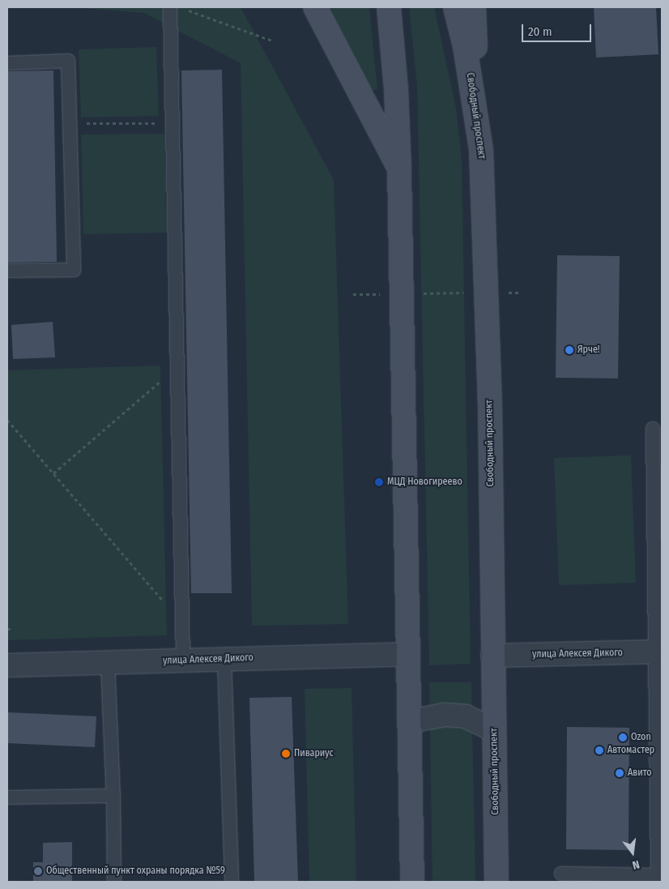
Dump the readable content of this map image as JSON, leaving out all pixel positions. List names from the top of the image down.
{
  "streets": {
    "main road": ["Свободный проспект"],
    "street": ["улица Алексея Дикого"]
  },
  "crossings": [
    ["Свободный проспект", "улица Алексея Дикого"]
  ],
  "places": [
    "Ярче!",
    "МЦД Новогиреево",
    "Ozon",
    "Автомастер",
    "Пивариус",
    "Авито",
    "Общественный пункт охраны порядка №59"
  ],
  "scale_bar": "20 m",
  "north": "bottom"
}
